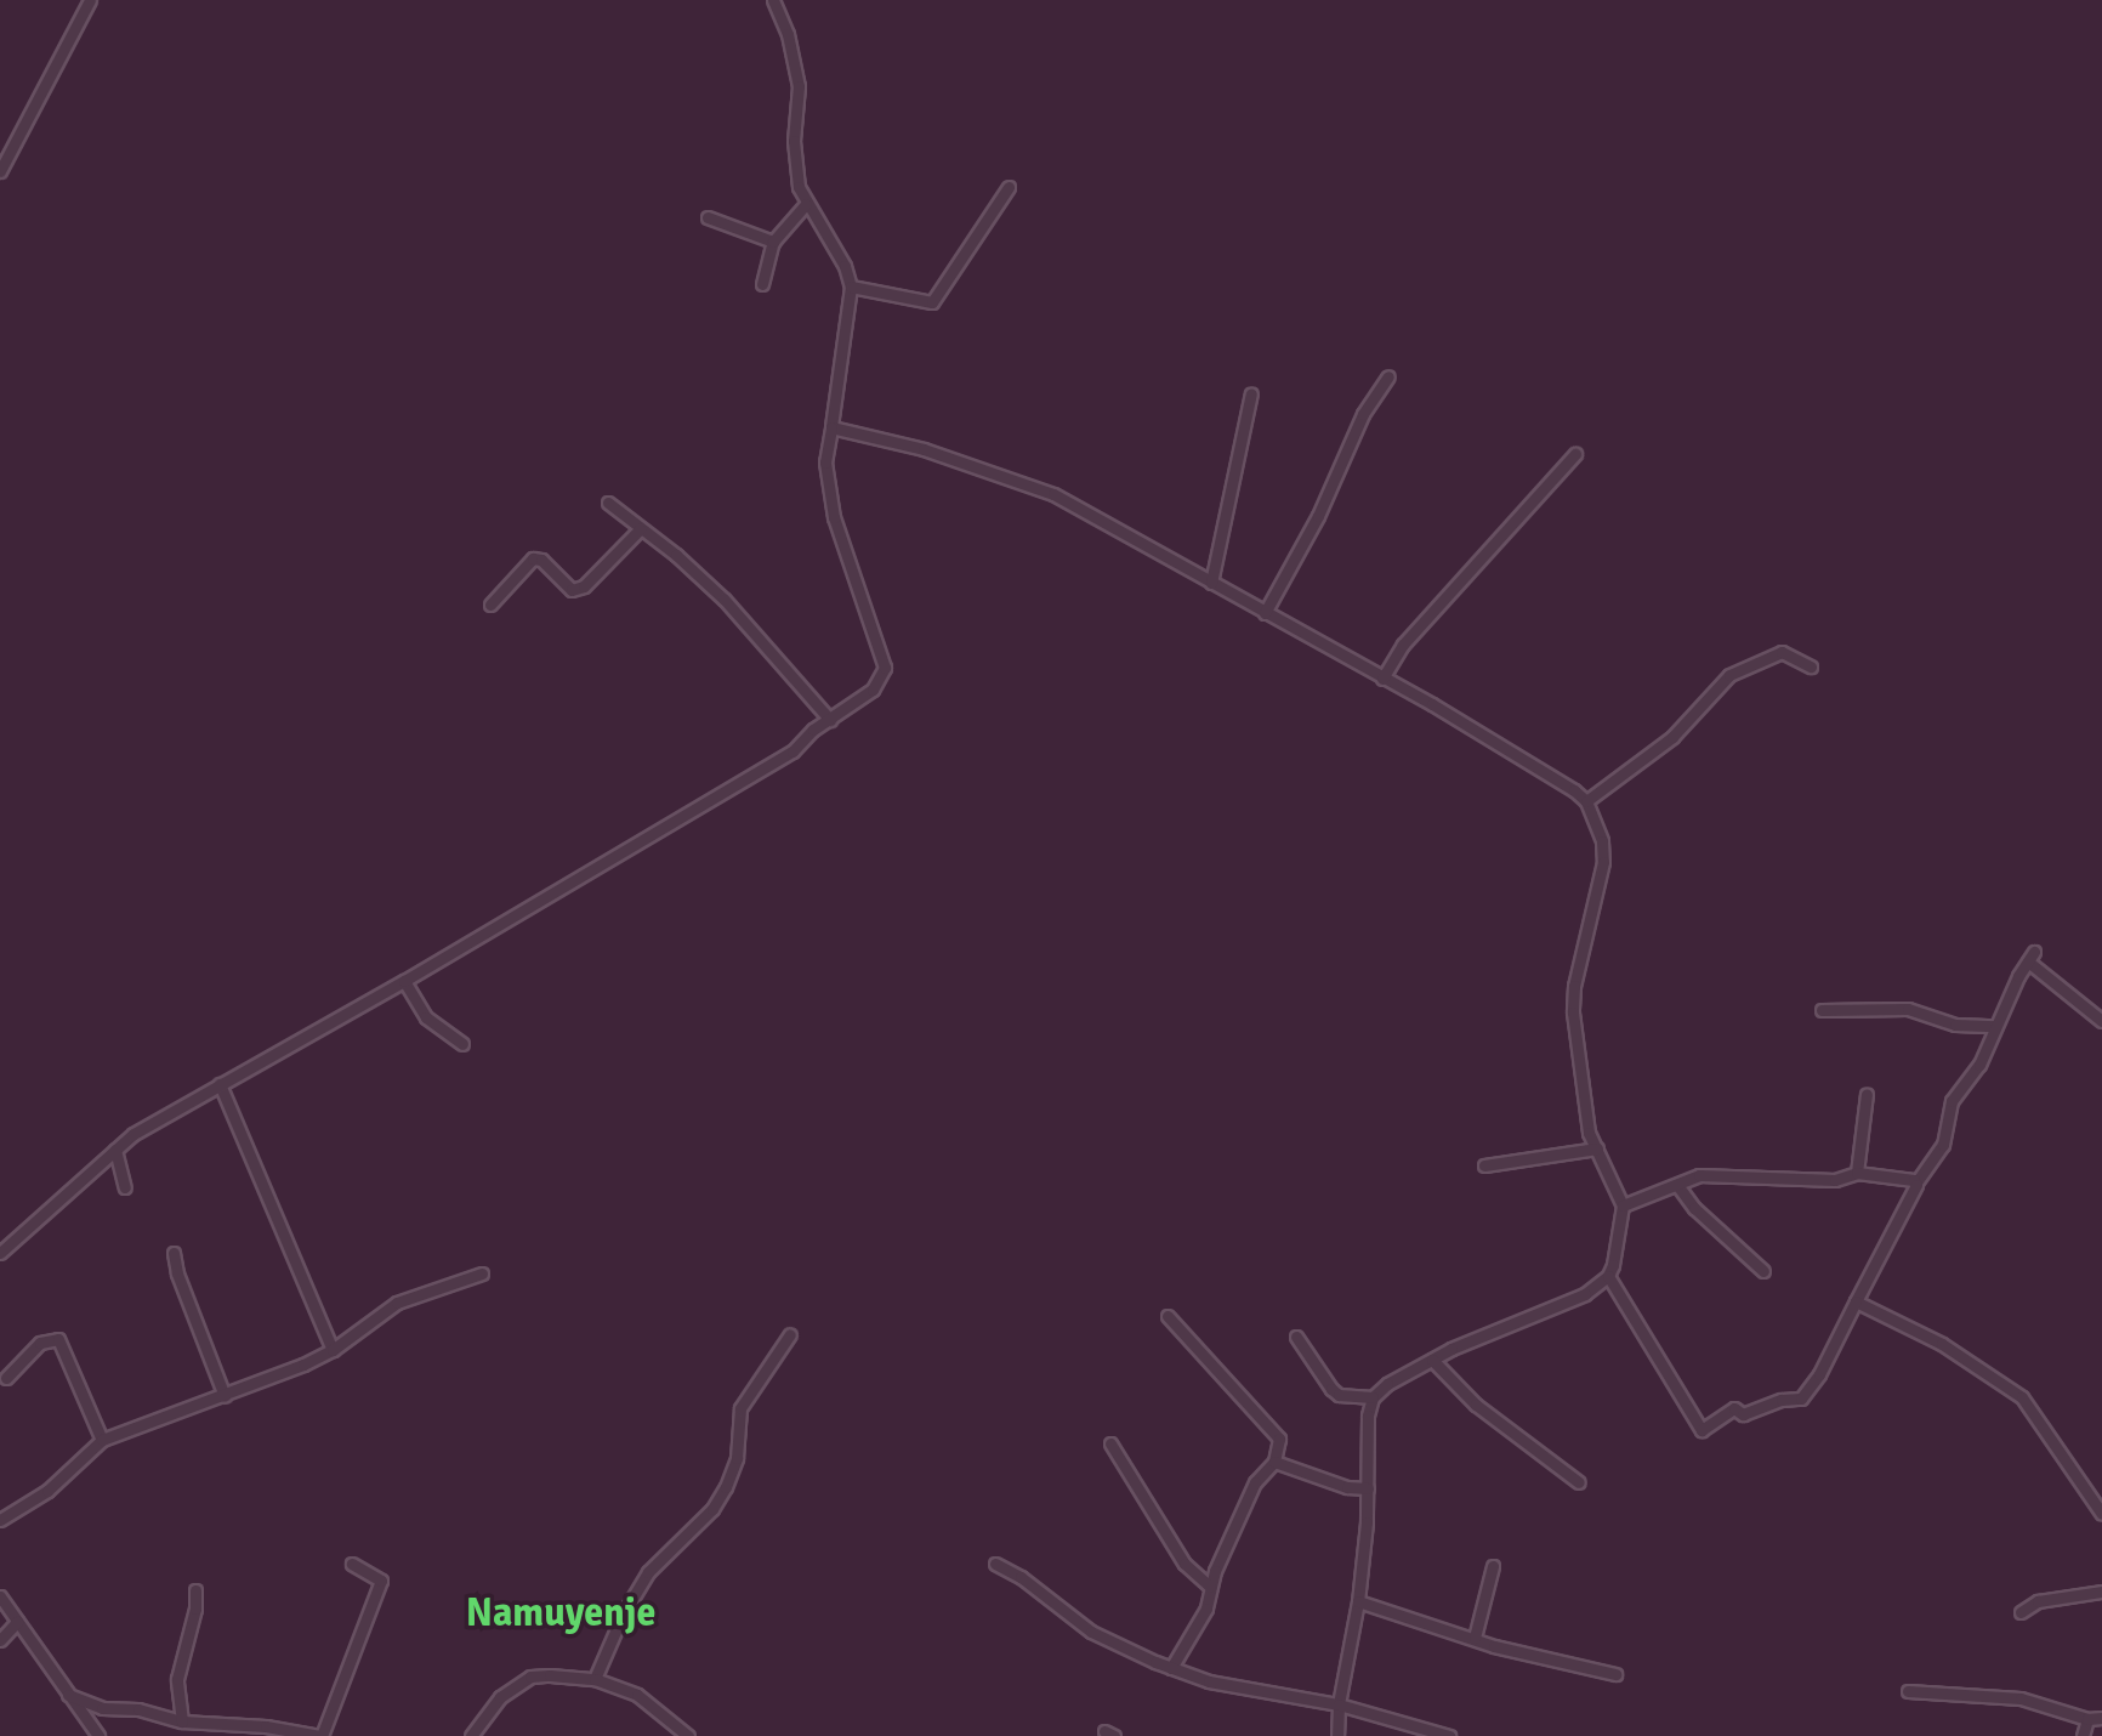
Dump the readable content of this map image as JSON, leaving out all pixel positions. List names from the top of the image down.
{
  "districts": ["Namuyenje"]
}
